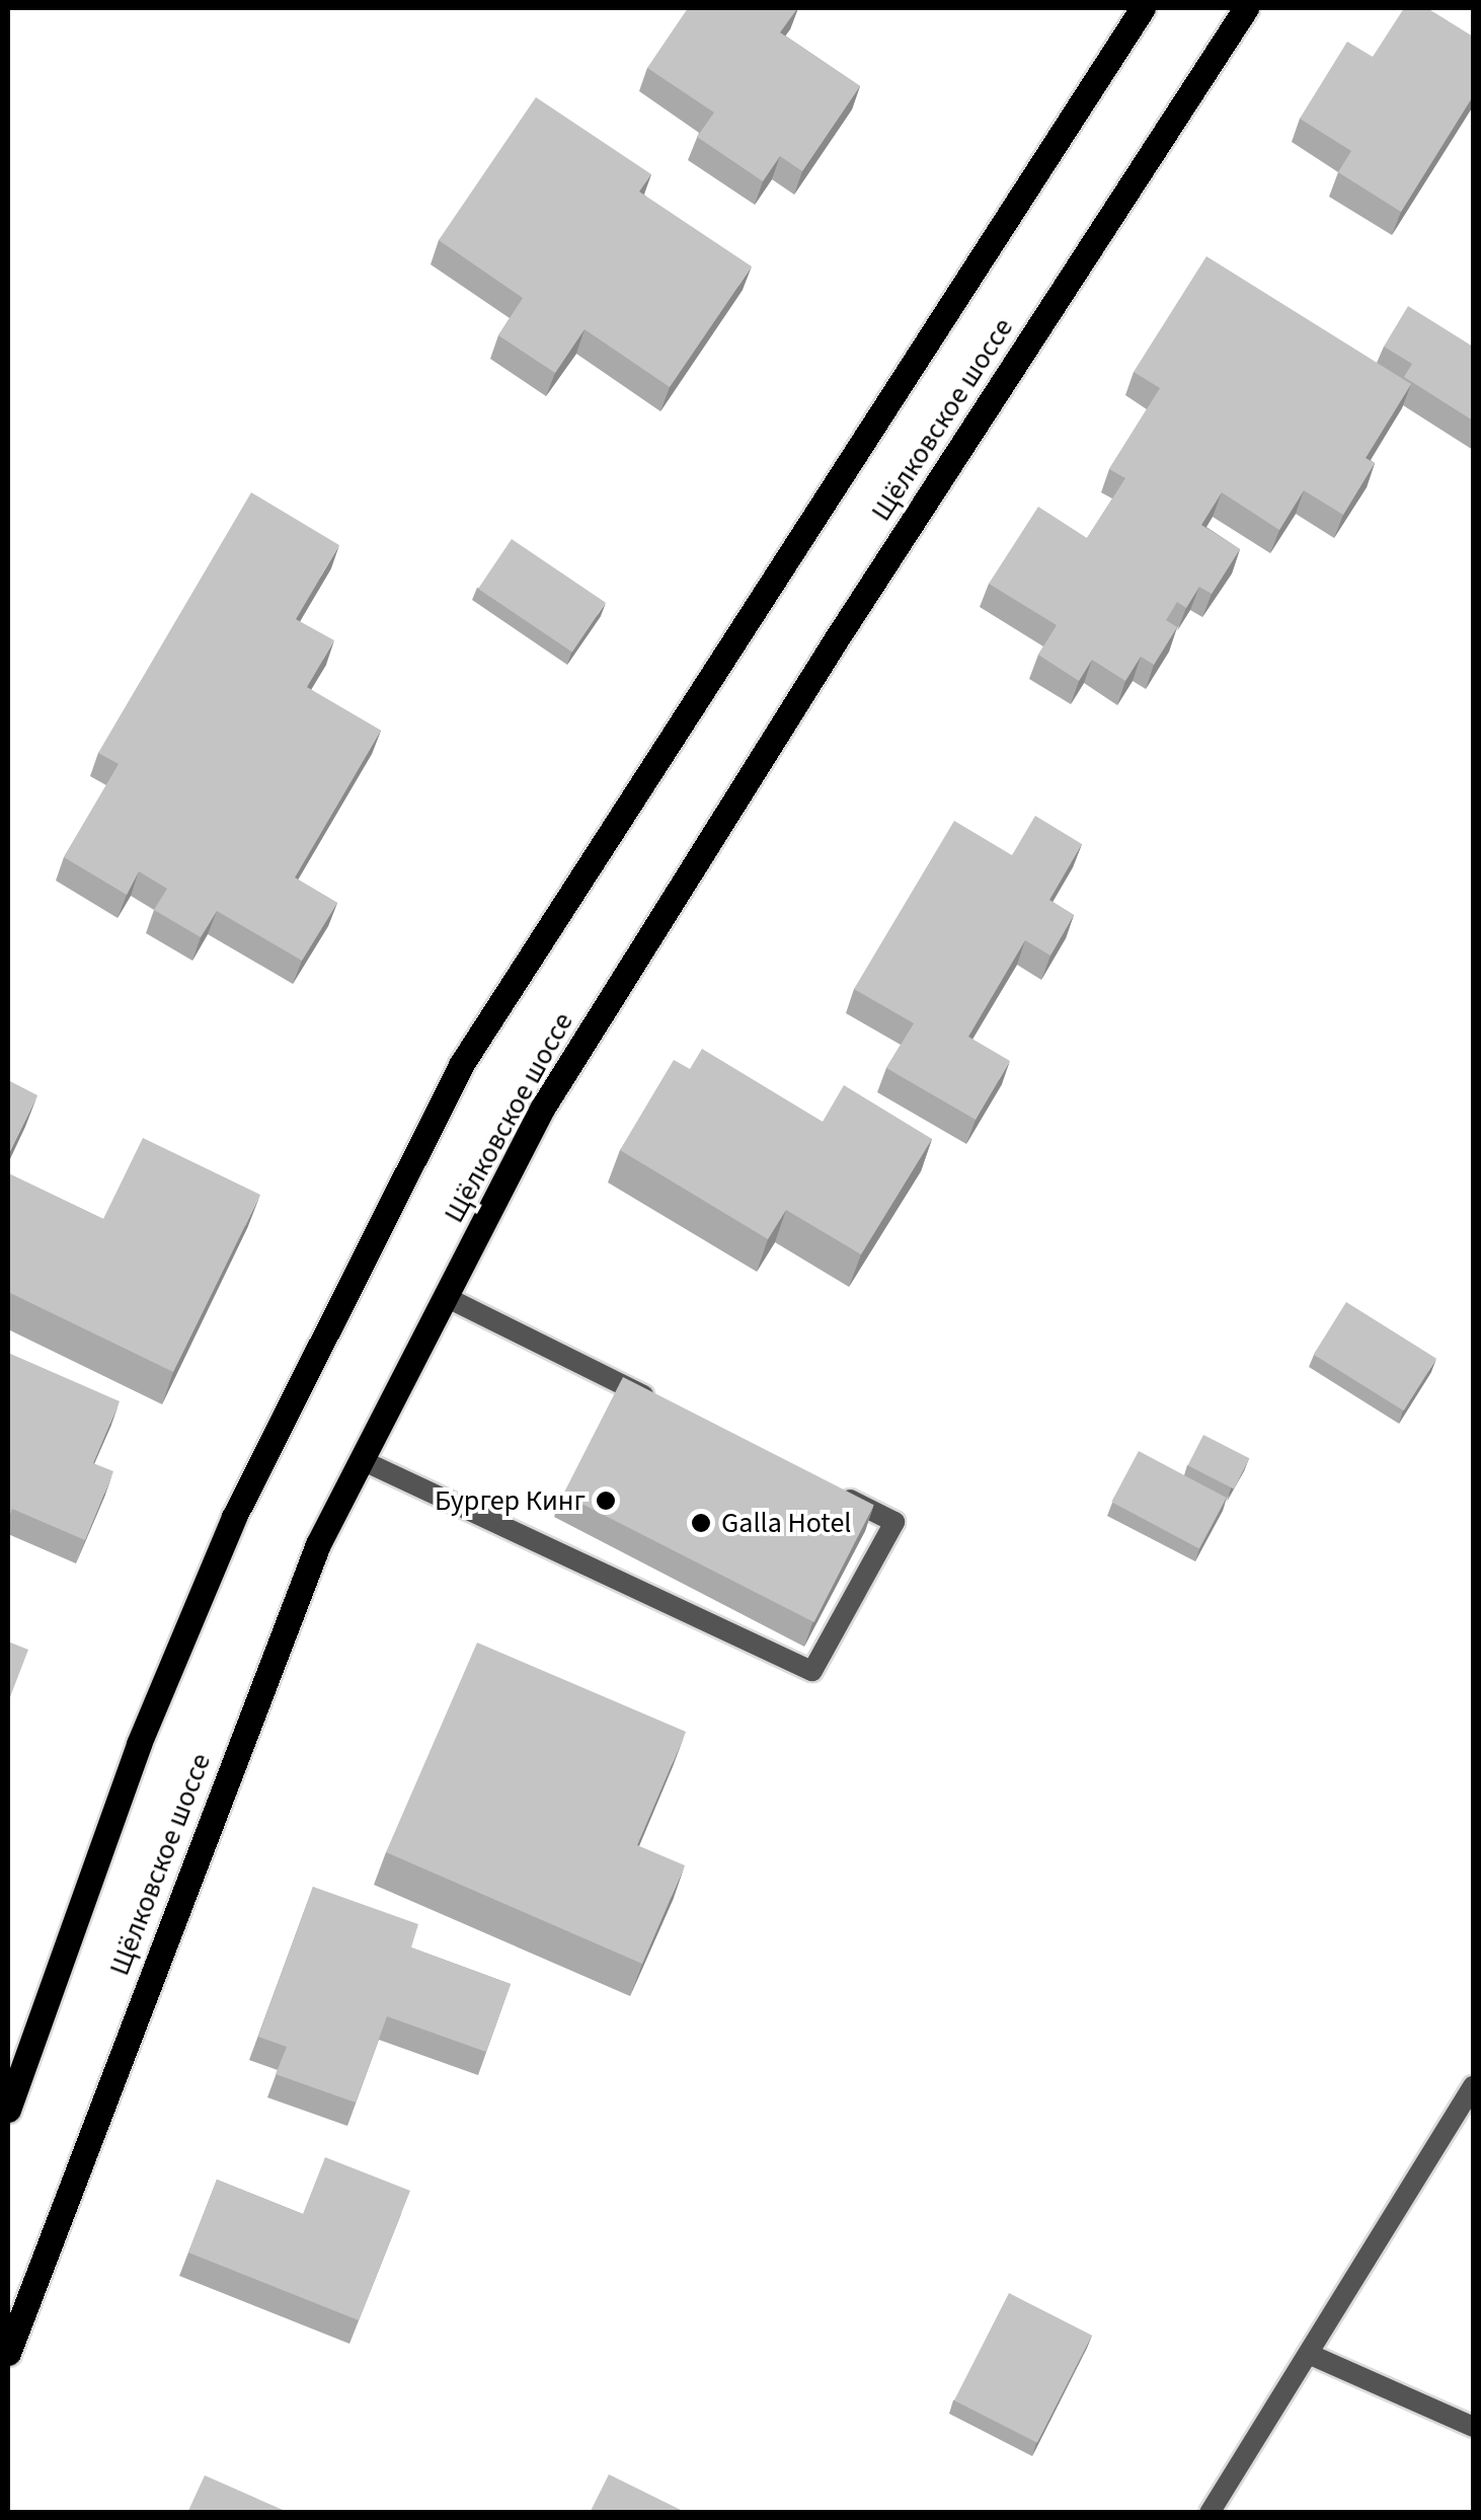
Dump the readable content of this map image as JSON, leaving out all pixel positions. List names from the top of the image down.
{
  "streets": {
    "main road": ["Щёлковское шоссе"]
  },
  "places": ["Бургер Кинг", "Galla Hotel"]
}
